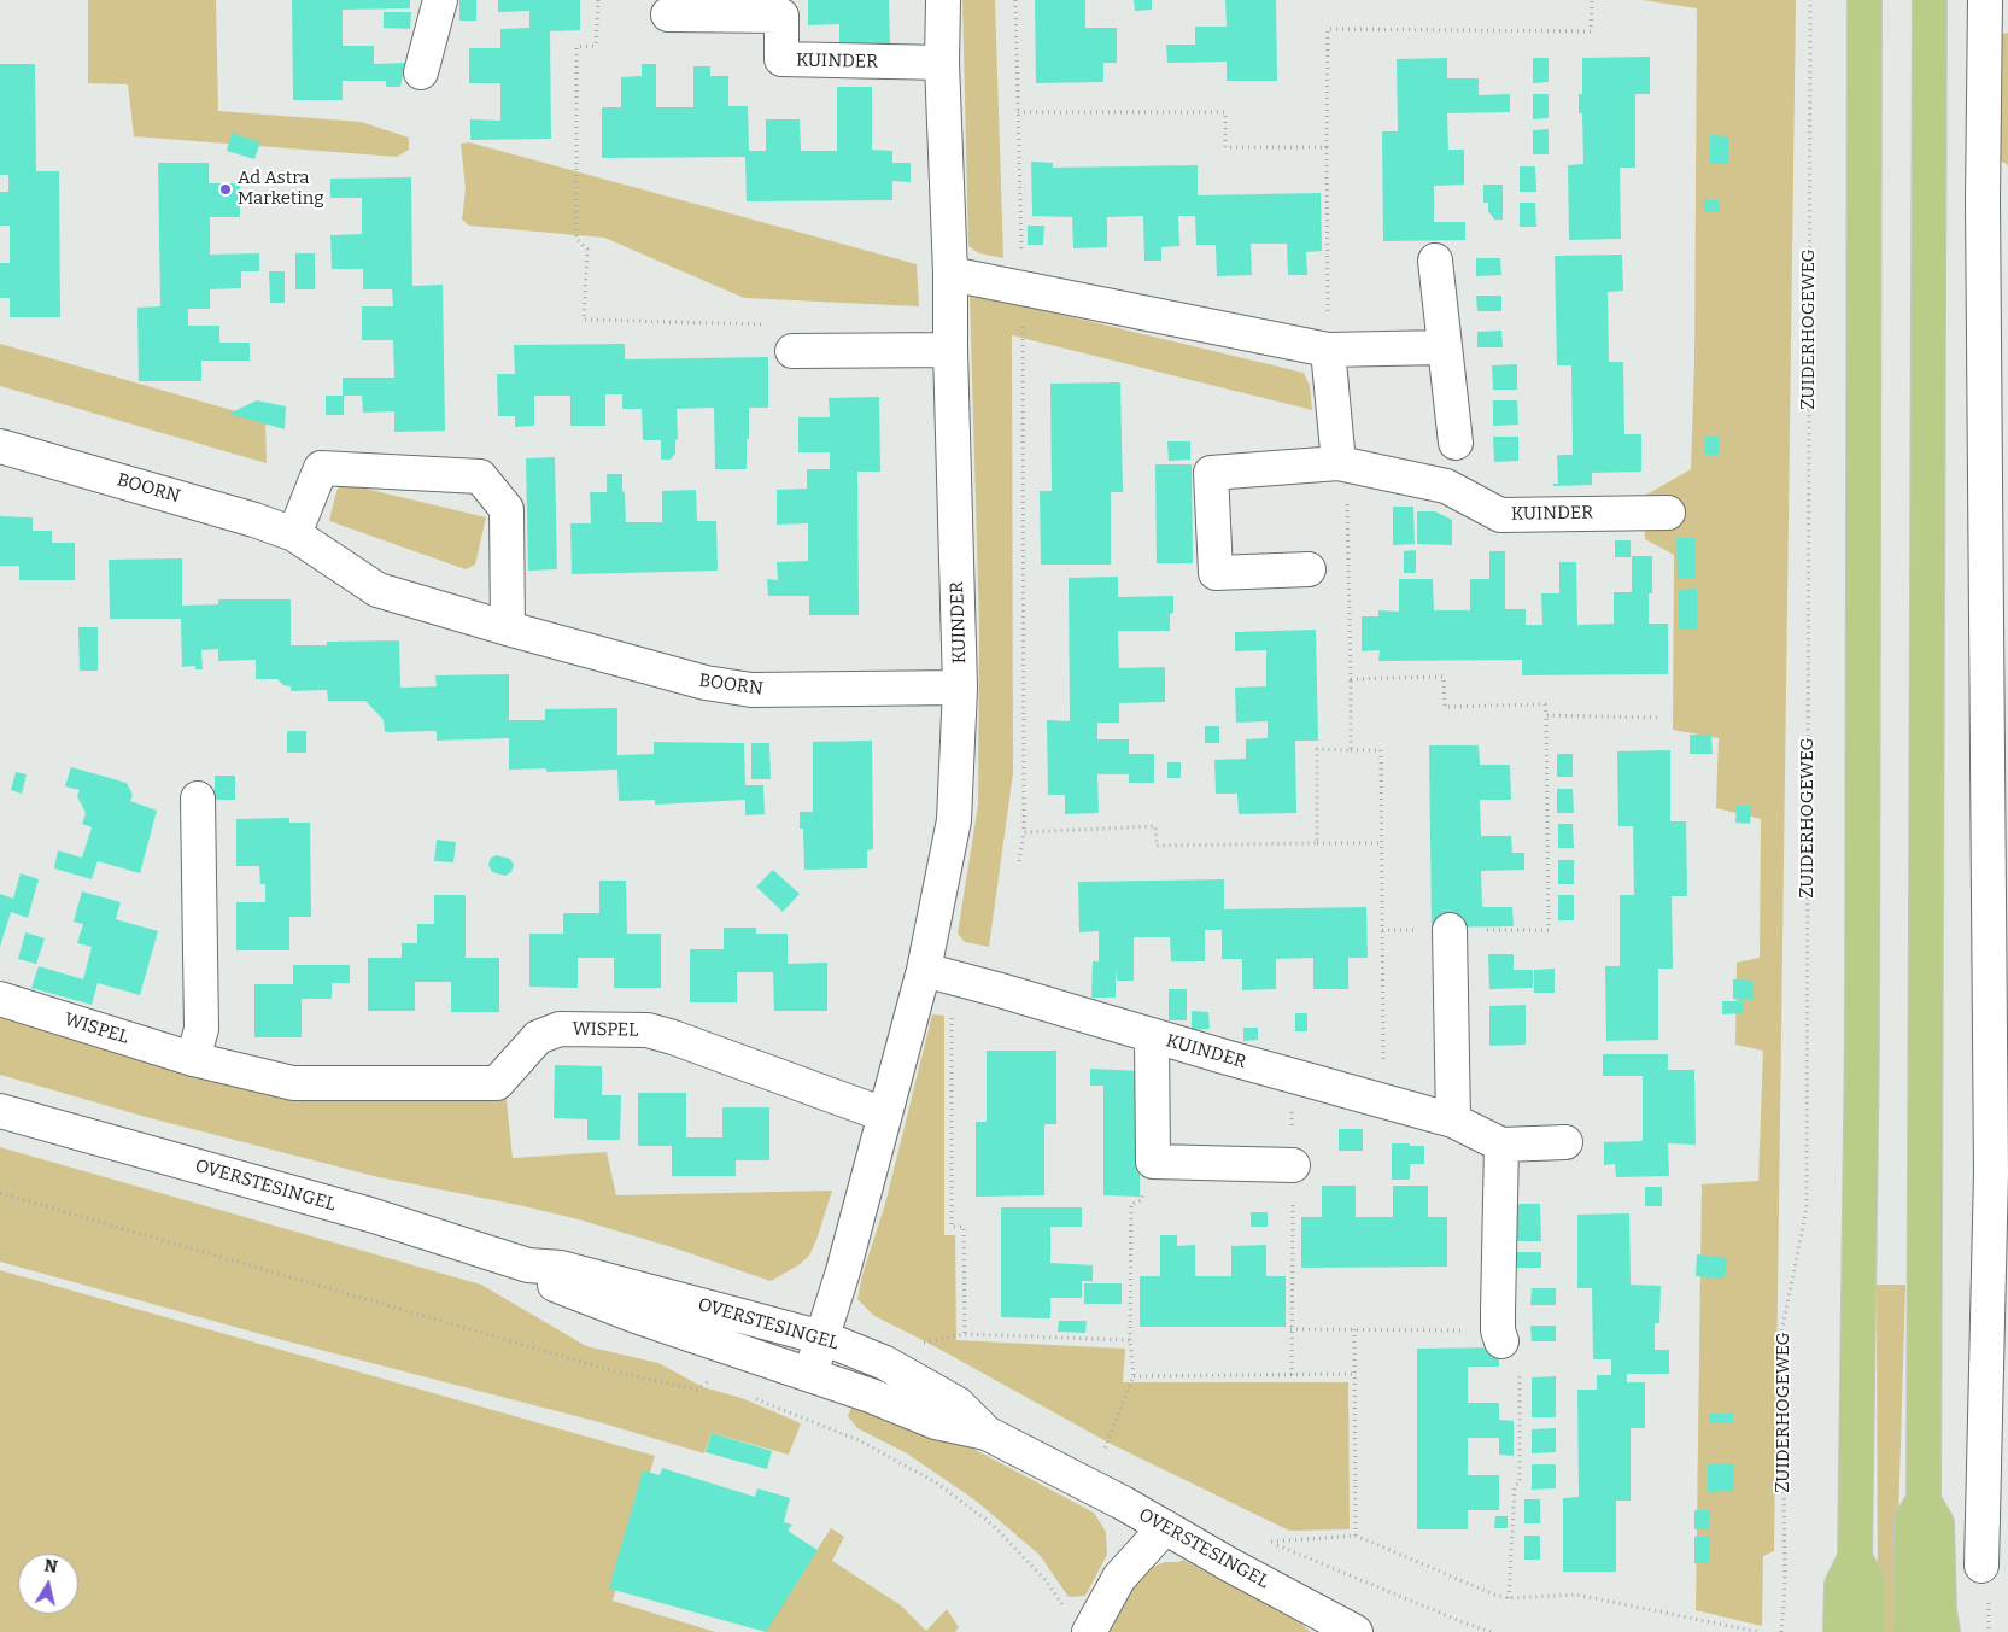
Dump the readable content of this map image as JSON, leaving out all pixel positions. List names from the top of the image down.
{
  "streets": {
    "street": [
      "KUINDER",
      "BOORN",
      "WISPEL",
      "OVERSTESINGEL"
    ],
    "path": ["ZUIDERHOGEWEG"]
  },
  "crossings": [
    ["KUINDER", "BOORN"],
    ["KUINDER", "WISPEL"],
    ["KUINDER", "OVERSTESINGEL"]
  ],
  "places": ["Ad Astra Marketing"],
  "north": "top"
}
